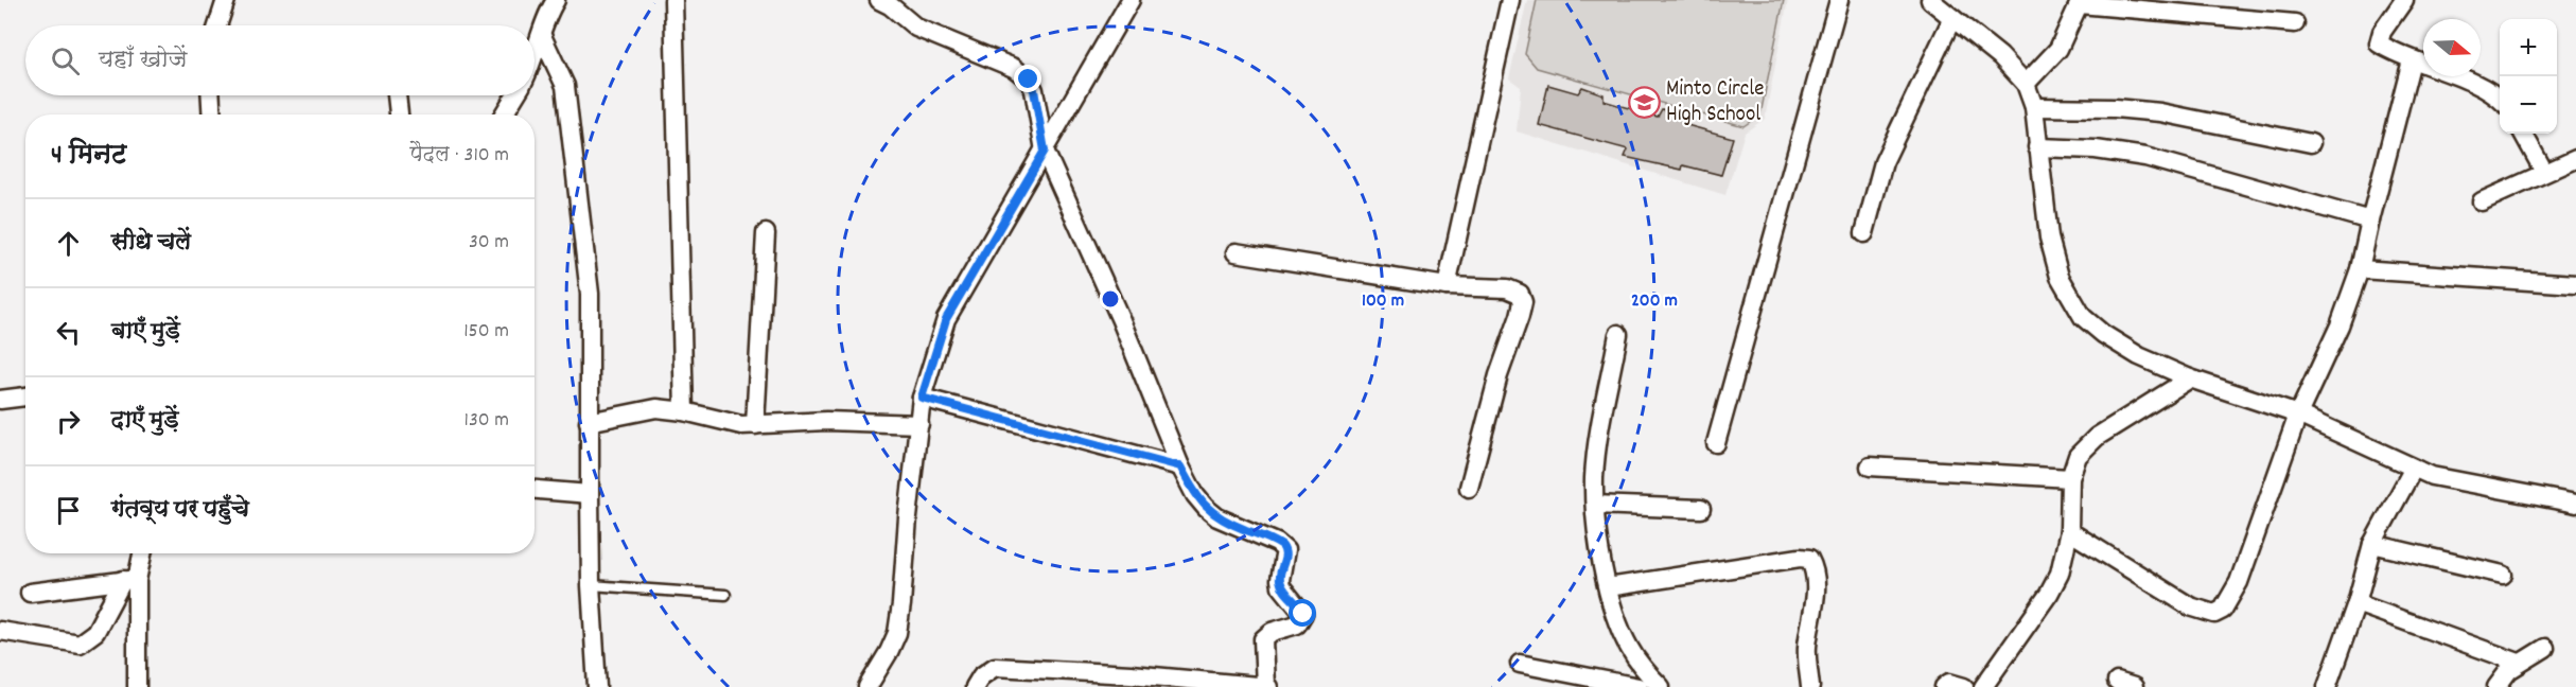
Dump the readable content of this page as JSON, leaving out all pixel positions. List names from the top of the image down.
{
  "places": {
    "school or university": ["Minto Circle High School"]
  },
  "north": "right",
  "page": {
    "map_buttons": ["+", "−"],
    "search": "यहाँ खोजें",
    "heading": ["4 मिनट", "पैदल · 310 m"],
    "list": [
      ["सीधे चलें", "30 m"],
      ["बाएँ मुड़ें", "150 m"],
      ["दाएँ मुड़ें", "130 m"],
      "गंतव्य पर पहुँचे"
    ]
  },
  "rings": ["100 m", "200 m"]
}
